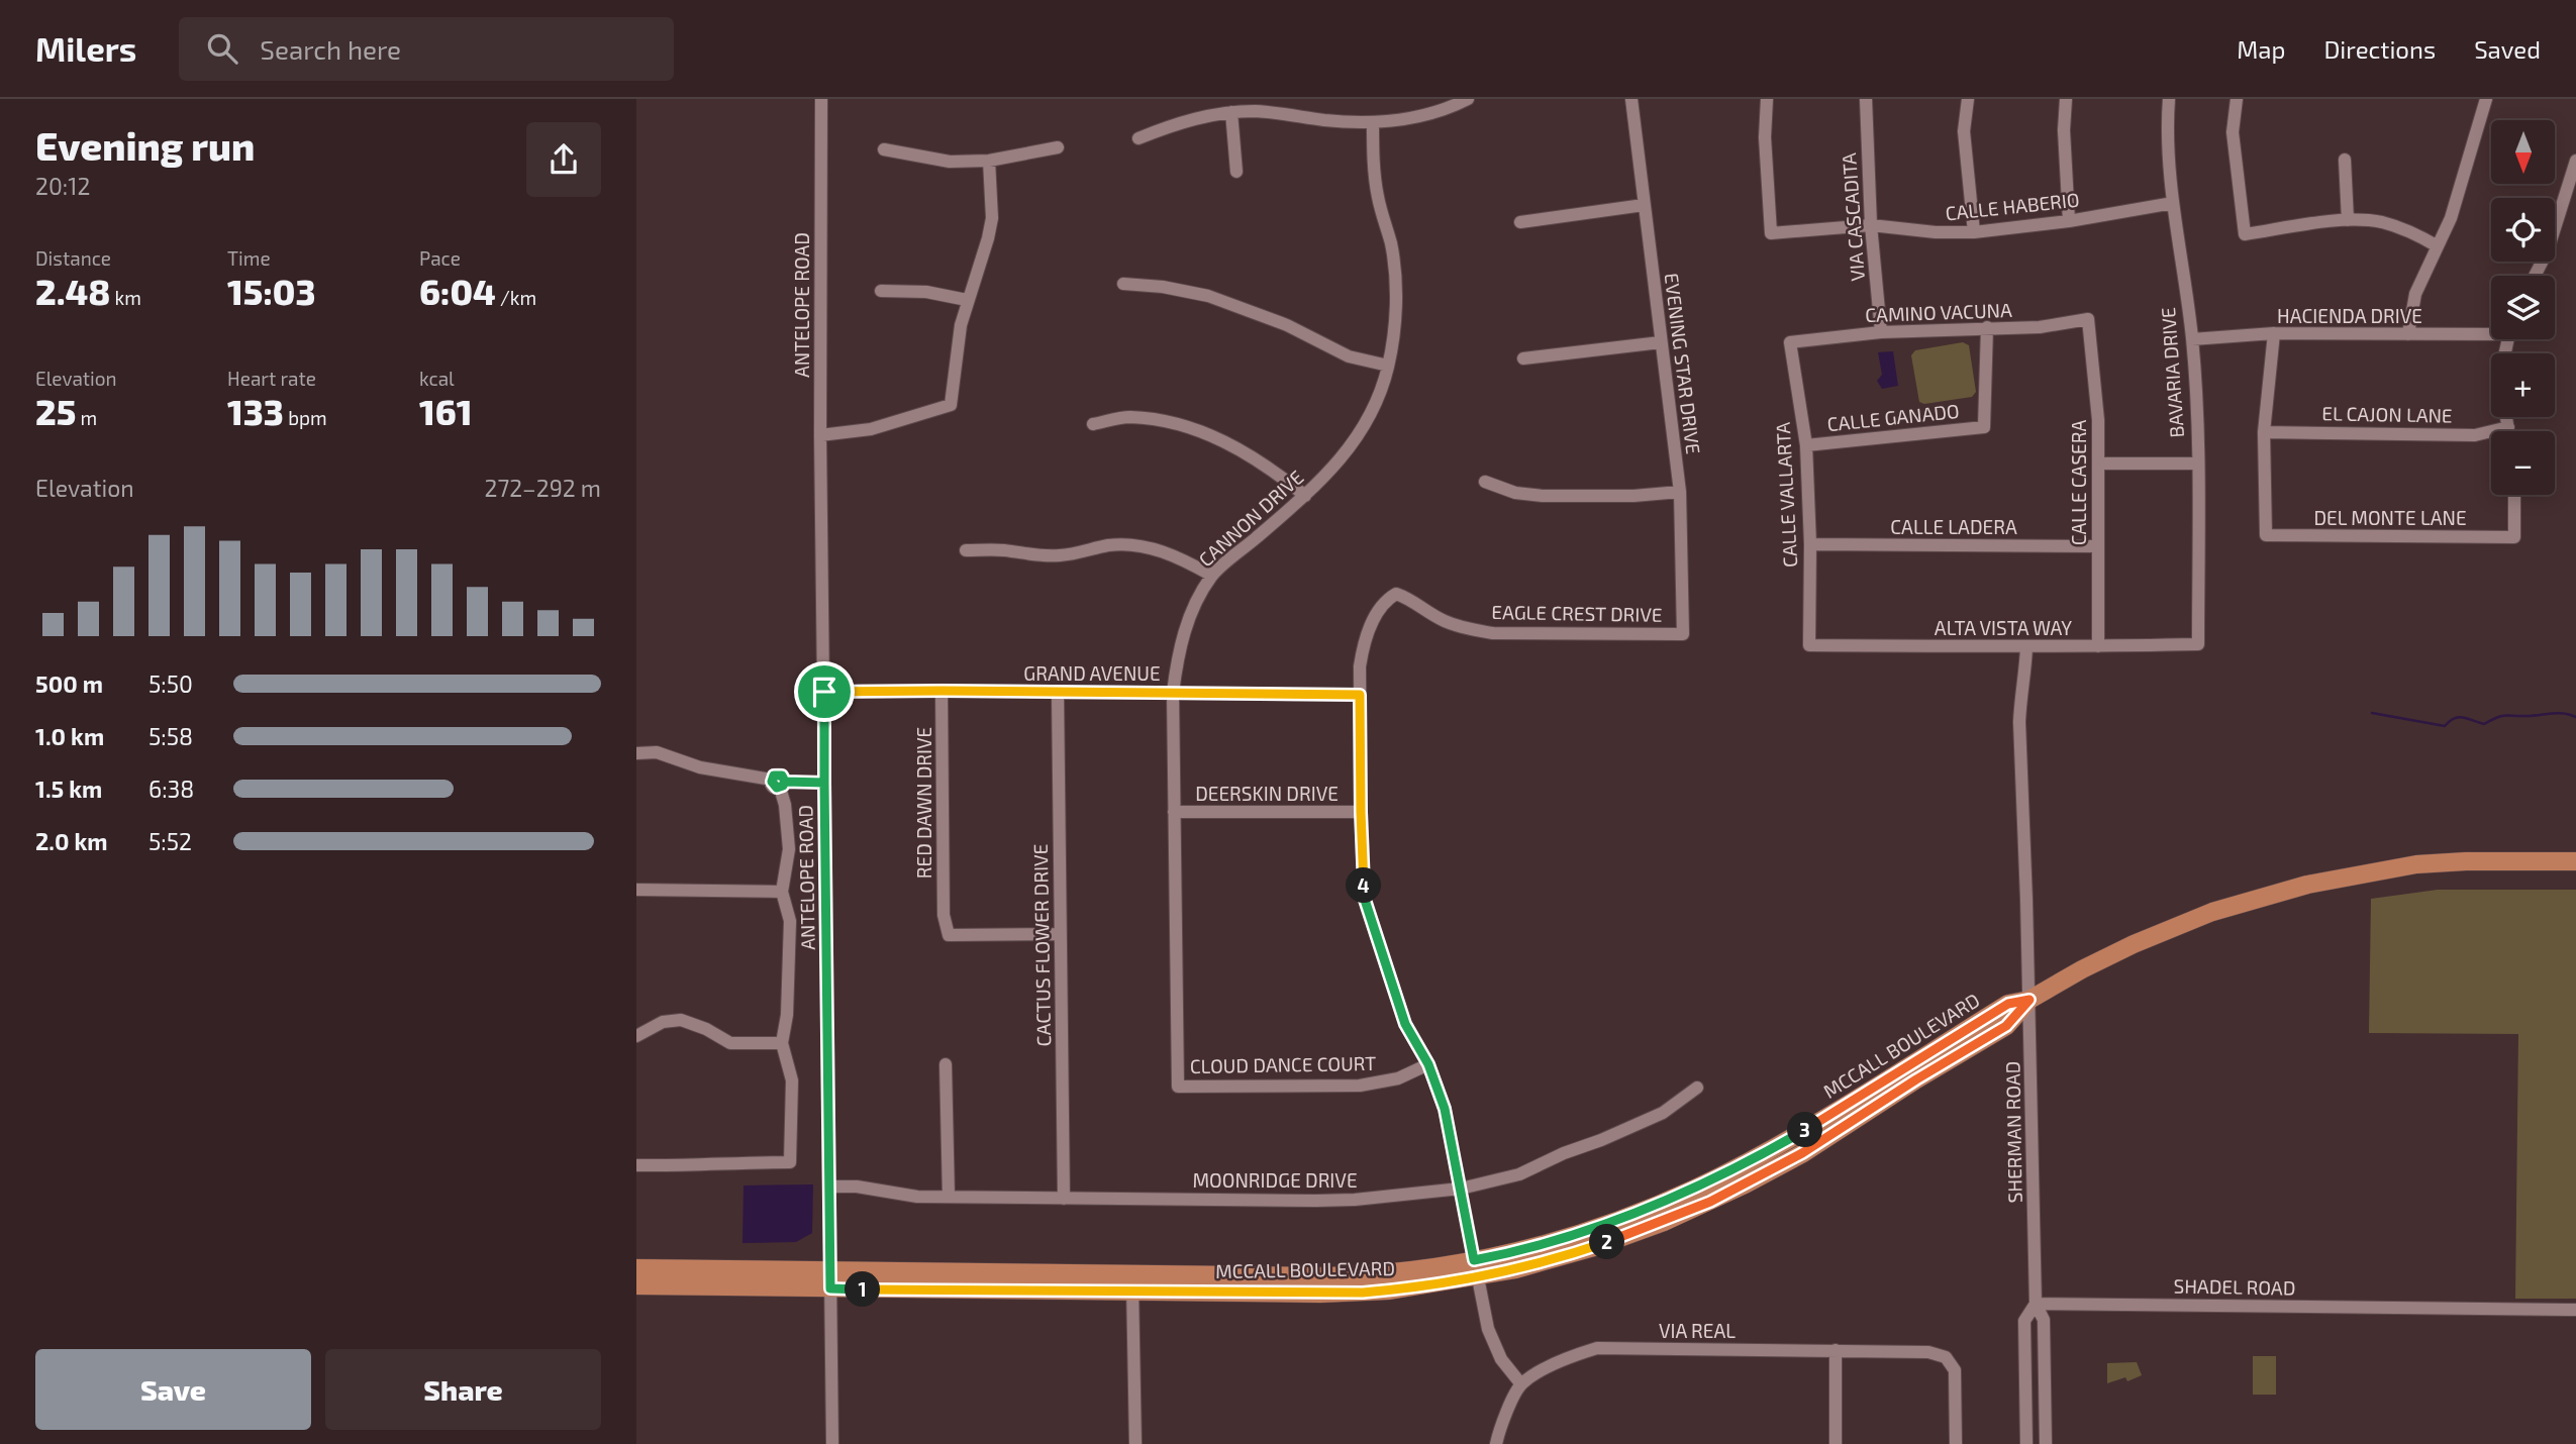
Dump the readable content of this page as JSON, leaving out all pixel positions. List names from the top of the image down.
{
  "streets": {
    "main road": ["MCCALL BOULEVARD"],
    "street": [
      "CALLE HABERIO",
      "VIA CASCADITA",
      "ANTELOPE ROAD",
      "CAMINO VACUNA",
      "HACIENDA DRIVE",
      "EVENING STAR DRIVE",
      "BAVARIA DRIVE",
      "EL CAJON LANE",
      "CALLE GANADO",
      "CALLE CASERA",
      "CALLE VALLARTA",
      "DEL MONTE LANE",
      "CANNON DRIVE",
      "CALLE LADERA",
      "EAGLE CREST DRIVE",
      "ALTA VISTA WAY",
      "GRAND AVENUE",
      "DEERSKIN DRIVE",
      "RED DAWN DRIVE",
      "CACTUS FLOWER DRIVE",
      "CLOUD DANCE COURT",
      "SHERMAN ROAD",
      "MOONRIDGE DRIVE",
      "SHADEL ROAD",
      "VIA REAL"
    ]
  },
  "crossings": [
    ["CALLE HABERIO", "VIA CASCADITA"],
    ["CALLE HABERIO", "BAVARIA DRIVE"],
    ["VIA CASCADITA", "CAMINO VACUNA"],
    ["ANTELOPE ROAD", "GRAND AVENUE"],
    ["ANTELOPE ROAD", "MCCALL BOULEVARD"],
    ["ANTELOPE ROAD", "MOONRIDGE DRIVE"],
    ["CAMINO VACUNA", "CALLE GANADO"],
    ["CAMINO VACUNA", "CALLE CASERA"],
    ["CAMINO VACUNA", "CALLE VALLARTA"],
    ["HACIENDA DRIVE", "BAVARIA DRIVE"],
    ["EVENING STAR DRIVE", "EAGLE CREST DRIVE"],
    ["BAVARIA DRIVE", "ALTA VISTA WAY"],
    ["EL CAJON LANE", "DEL MONTE LANE"],
    ["CALLE GANADO", "CALLE VALLARTA"],
    ["CALLE CASERA", "CALLE LADERA"],
    ["CALLE CASERA", "ALTA VISTA WAY"],
    ["CALLE VALLARTA", "CALLE LADERA"],
    ["CALLE VALLARTA", "ALTA VISTA WAY"],
    ["CANNON DRIVE", "GRAND AVENUE"],
    ["CANNON DRIVE", "DEERSKIN DRIVE"],
    ["CANNON DRIVE", "CLOUD DANCE COURT"],
    ["EAGLE CREST DRIVE", "GRAND AVENUE"],
    ["ALTA VISTA WAY", "SHERMAN ROAD"],
    ["GRAND AVENUE", "RED DAWN DRIVE"],
    ["GRAND AVENUE", "CACTUS FLOWER DRIVE"],
    ["RED DAWN DRIVE", "CACTUS FLOWER DRIVE"],
    ["CACTUS FLOWER DRIVE", "MOONRIDGE DRIVE"],
    ["MCCALL BOULEVARD", "SHERMAN ROAD"],
    ["SHERMAN ROAD", "SHADEL ROAD"]
  ],
  "north": "bottom",
  "page": {
    "header": "Milers",
    "search": "Search here",
    "nav": ["Map", "Directions", "Saved"],
    "heading": ["Evening run", "20:12"],
    "map_buttons": ["+", "−"],
    "stats": [
      ["Distance", "2.48 km"],
      ["Time", "15:03"],
      ["Pace", "6:04 /km"],
      ["Elevation", "25 m"],
      ["Heart rate", "133 bpm"],
      ["kcal", "161"]
    ],
    "chart": ["Elevation", "272–292 m"],
    "list": [
      {
        "name": "500 m",
        "note": "5:50"
      },
      {
        "name": "1.0 km",
        "note": "5:58"
      },
      {
        "name": "1.5 km",
        "note": "6:38"
      },
      {
        "name": "2.0 km",
        "note": "5:52"
      }
    ],
    "pins": [
      "4",
      "3",
      "2",
      "1"
    ],
    "buttons": ["Save", "Share"]
  }
}
